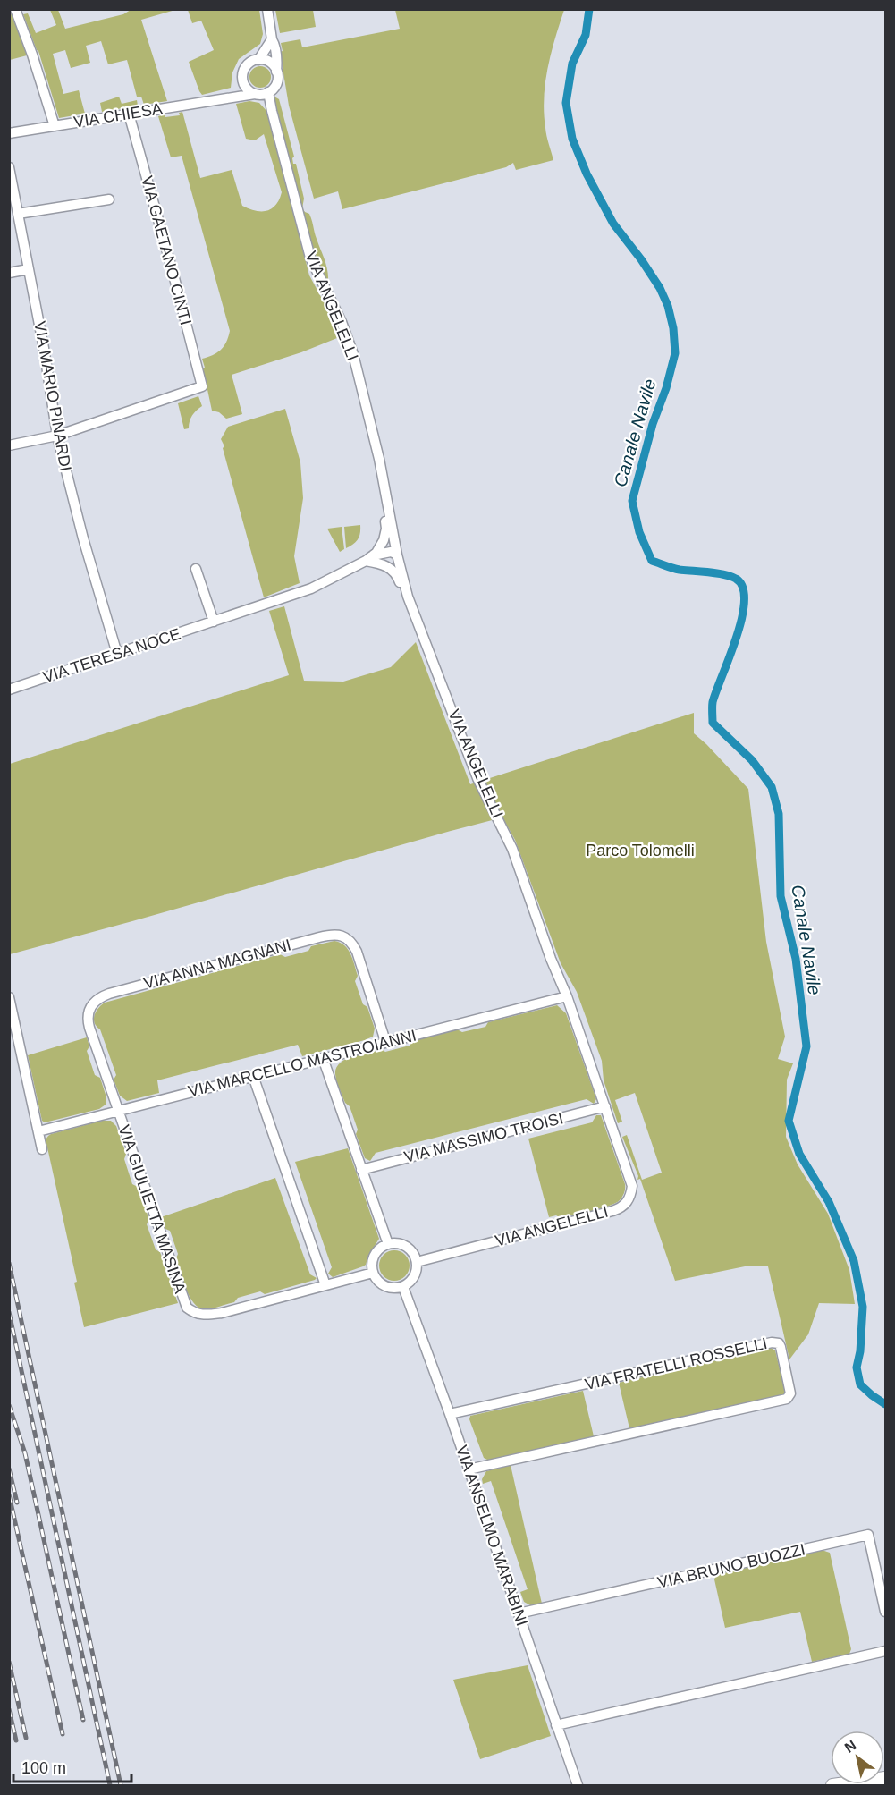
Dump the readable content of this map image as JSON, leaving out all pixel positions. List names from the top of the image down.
{
  "streets": {
    "street": [
      "VIA CHIESA",
      "VIA GAETANO CINTI",
      "VIA ANGELELLI",
      "VIA MARIO PINARDI",
      "VIA TERESA NOCE",
      "VIA ANNA MAGNANI",
      "VIA MARCELLO MASTROIANNI",
      "VIA MASSIMO TROISI",
      "VIA GIULIETTA MASINA",
      "VIA FRATELLI ROSSELLI",
      "VIA ANSELMO MARABINI",
      "VIA BRUNO BUOZZI"
    ]
  },
  "crossings": [
    ["VIA CHIESA", "VIA GAETANO CINTI"],
    ["VIA CHIESA", "VIA ANGELELLI"],
    ["VIA GAETANO CINTI", "VIA MARIO PINARDI"],
    ["VIA ANGELELLI", "VIA TERESA NOCE"],
    ["VIA ANGELELLI", "VIA MARCELLO MASTROIANNI"],
    ["VIA ANGELELLI", "VIA MASSIMO TROISI"],
    ["VIA ANGELELLI", "VIA GIULIETTA MASINA"],
    ["VIA ANGELELLI", "VIA ANSELMO MARABINI"],
    ["VIA MARIO PINARDI", "VIA TERESA NOCE"],
    ["VIA ANNA MAGNANI", "VIA MARCELLO MASTROIANNI"],
    ["VIA ANNA MAGNANI", "VIA GIULIETTA MASINA"],
    ["VIA MARCELLO MASTROIANNI", "VIA GIULIETTA MASINA"],
    ["VIA GIULIETTA MASINA", "VIA ANSELMO MARABINI"],
    ["VIA FRATELLI ROSSELLI", "VIA ANSELMO MARABINI"],
    ["VIA ANSELMO MARABINI", "VIA BRUNO BUOZZI"]
  ],
  "water": ["Canale Navile"],
  "parks": ["Parco Tolomelli"],
  "scale_bar": "100 m",
  "north": "top left"
}
